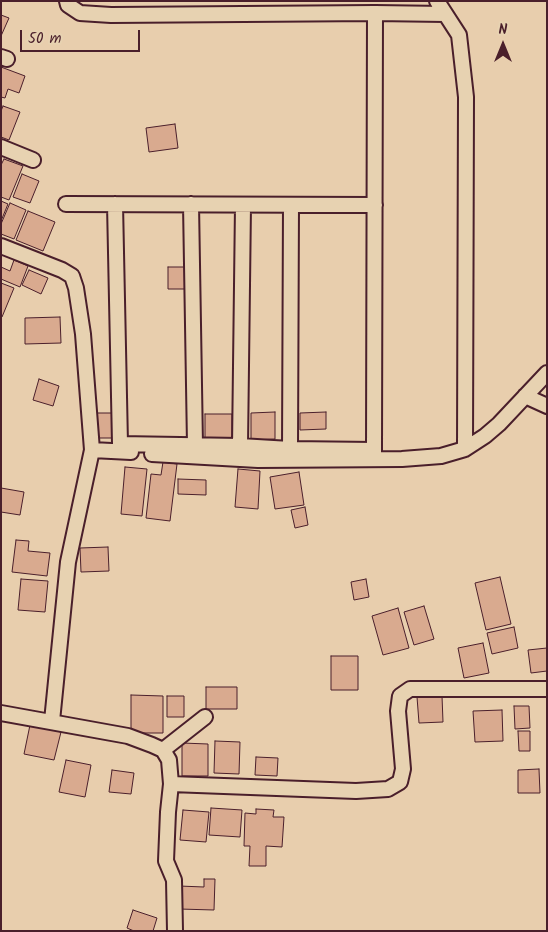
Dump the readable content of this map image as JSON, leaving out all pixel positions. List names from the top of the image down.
{
  "scale_bar": "50 m",
  "north": "top"
}
